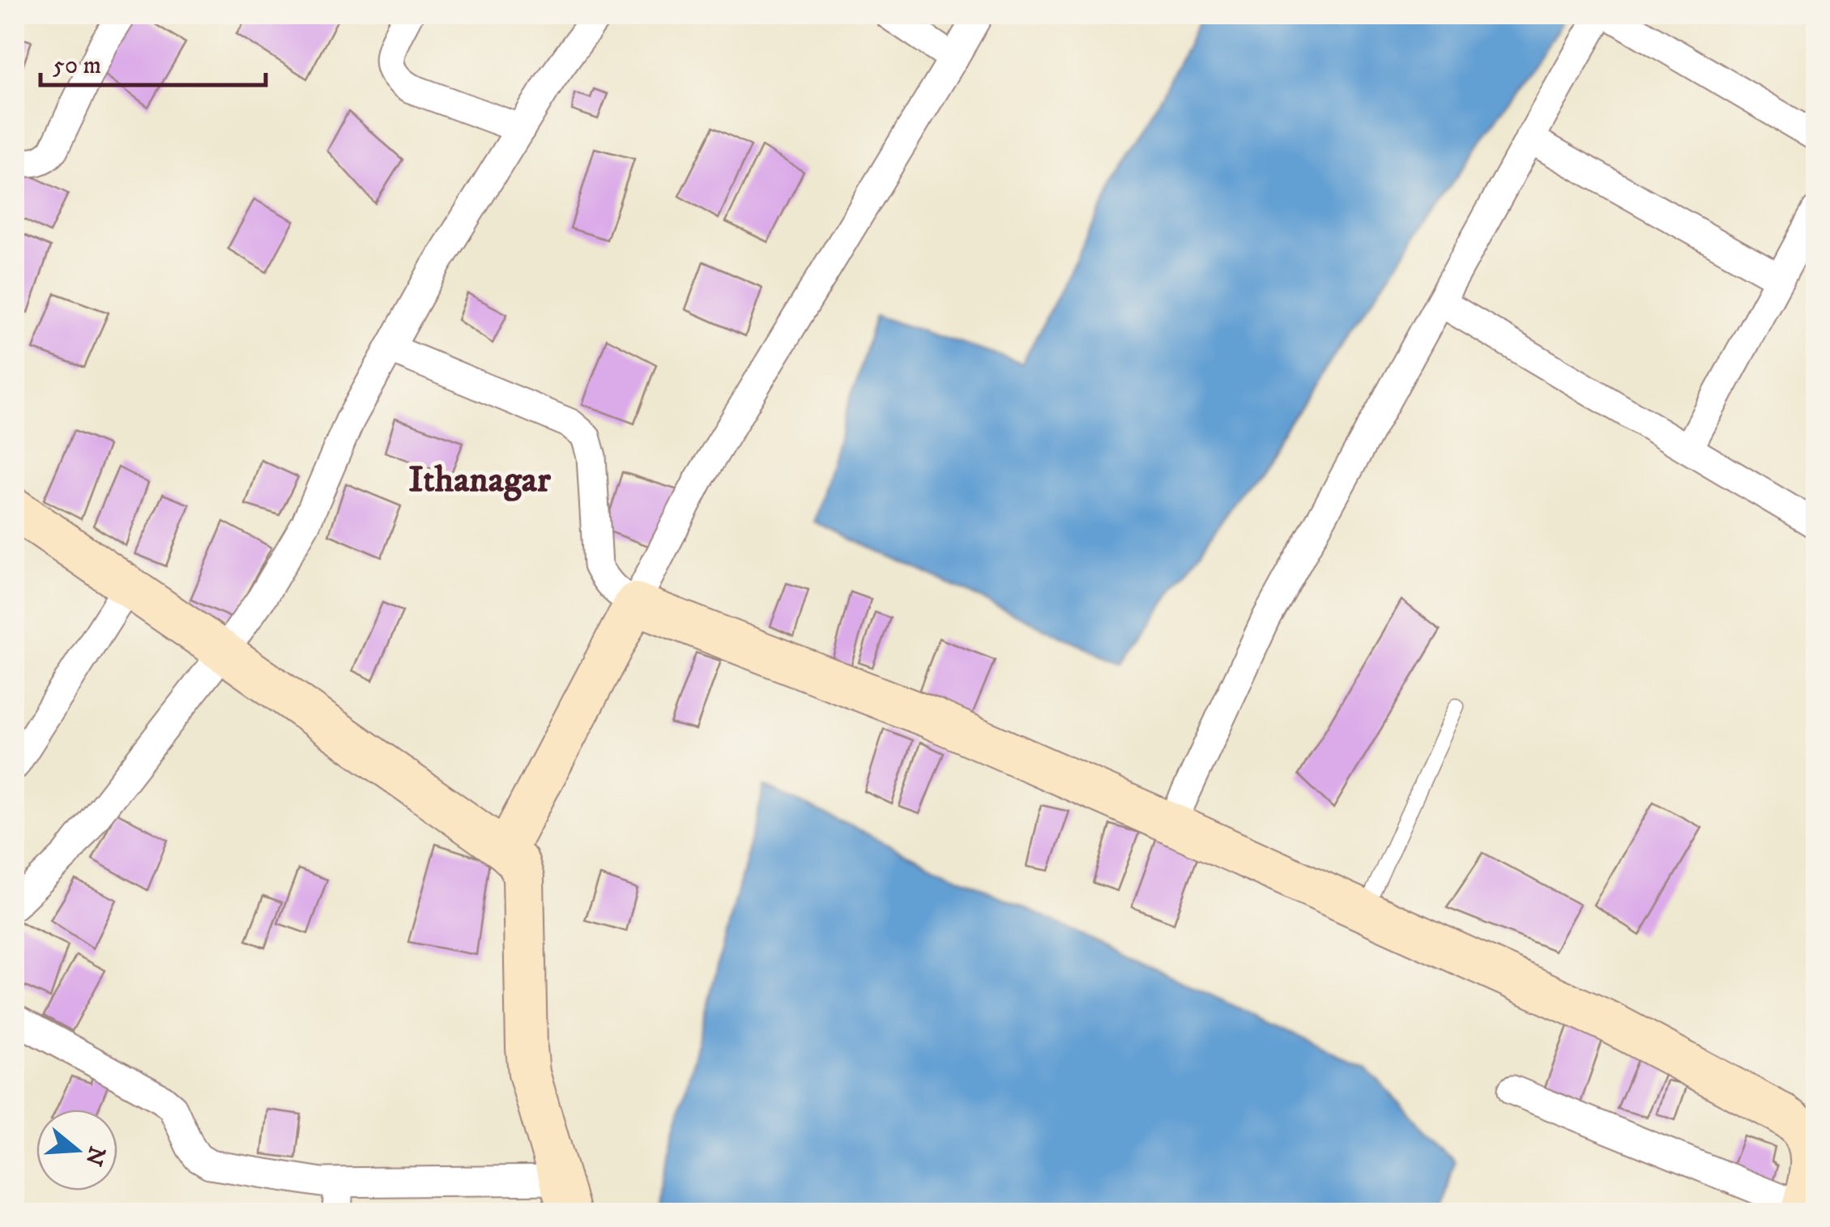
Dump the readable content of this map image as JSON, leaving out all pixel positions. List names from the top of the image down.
{
  "districts": ["Ithanagar"],
  "scale_bar": "50 m",
  "north": "right"
}
